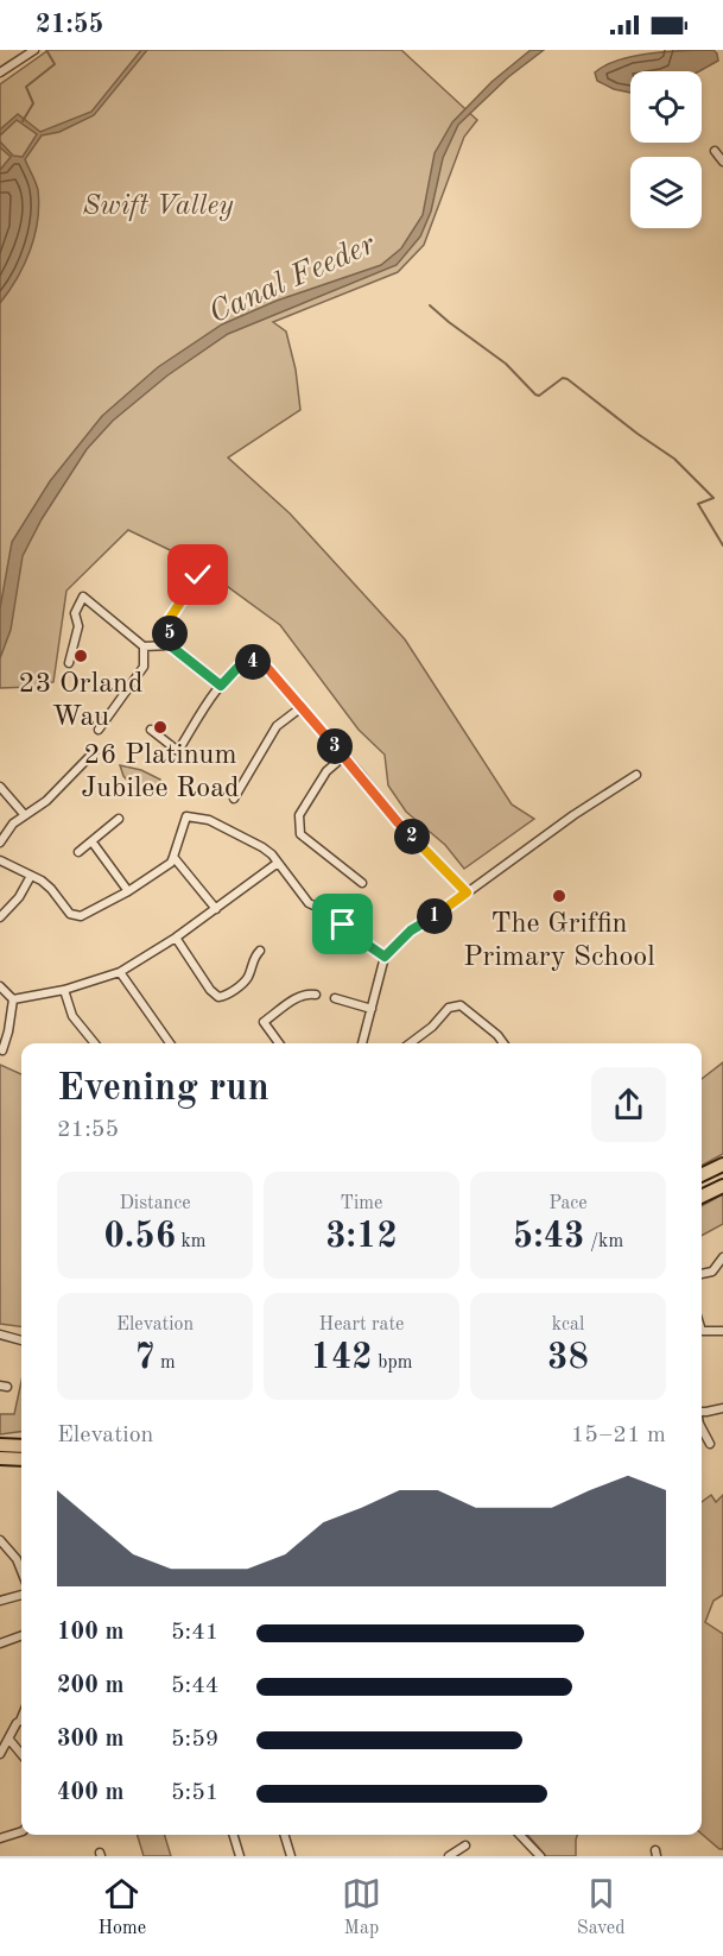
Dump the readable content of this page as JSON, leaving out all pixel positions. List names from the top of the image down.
{
  "water": ["Canal Feeder"],
  "parks": ["Swift Valley"],
  "places": ["23 Orland Wau", "26 Platinum Jubilee Road", "The Griffin Primary School"],
  "page": {
    "status": "21:55",
    "pins": [
      "5",
      "4",
      "3",
      "2",
      "1"
    ],
    "heading": ["Evening run", "21:55"],
    "stats": [
      ["Distance", "0.56 km"],
      ["Time", "3:12"],
      ["Pace", "5:43 /km"],
      ["Elevation", "7 m"],
      ["Heart rate", "142 bpm"],
      ["kcal", "38"]
    ],
    "chart": ["Elevation", "15–21 m"],
    "list": [
      {
        "name": "100 m",
        "note": "5:41"
      },
      {
        "name": "200 m",
        "note": "5:44"
      },
      {
        "name": "300 m",
        "note": "5:59"
      },
      {
        "name": "400 m",
        "note": "5:51"
      }
    ],
    "tabs": ["Home", "Map", "Saved"]
  }
}
